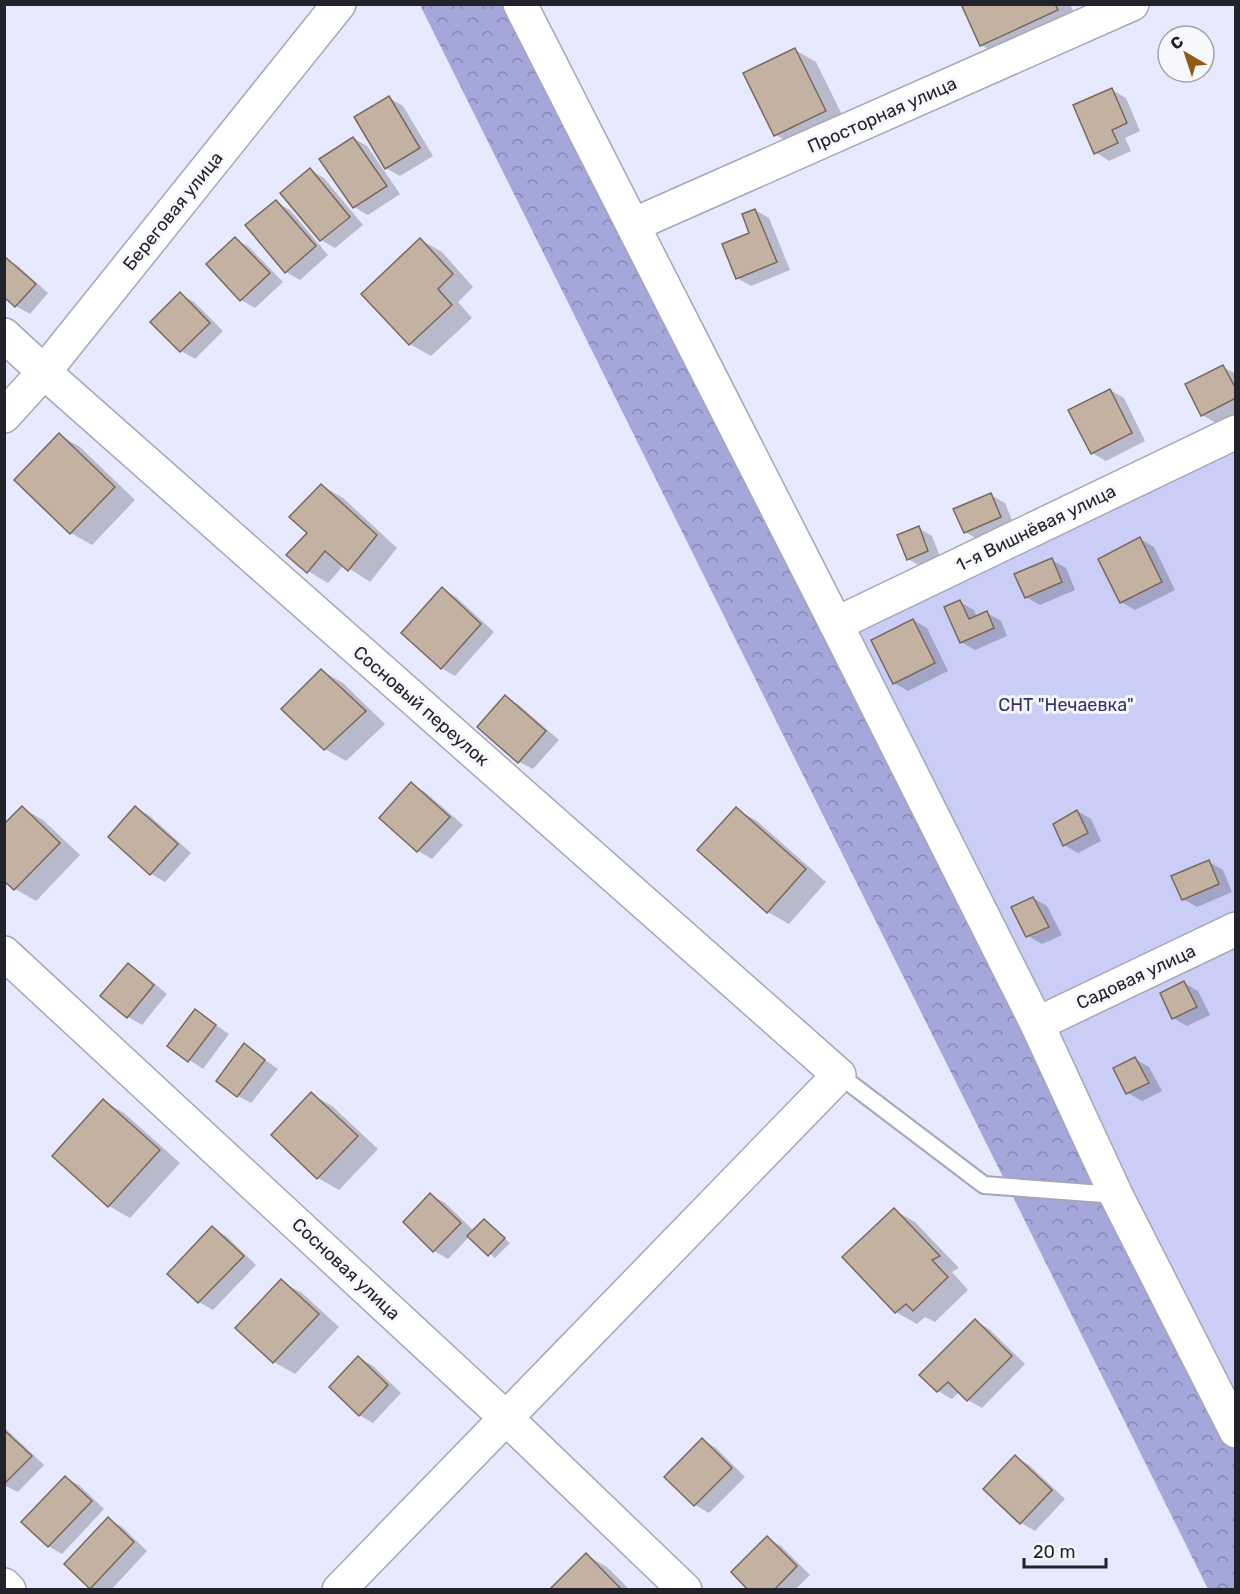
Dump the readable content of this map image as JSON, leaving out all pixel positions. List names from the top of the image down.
{
  "streets": {
    "street": [
      "Просторная улица",
      "Береговая улица",
      "1-я Вишнёвая улица",
      "Сосновый переулок",
      "Садовая улица",
      "Сосновая улица"
    ]
  },
  "crossings": [
    ["Береговая улица", "Сосновый переулок"]
  ],
  "parks": ["СНТ \"Нечаевка\""],
  "scale_bar": "20 m",
  "north": "top left"
}
